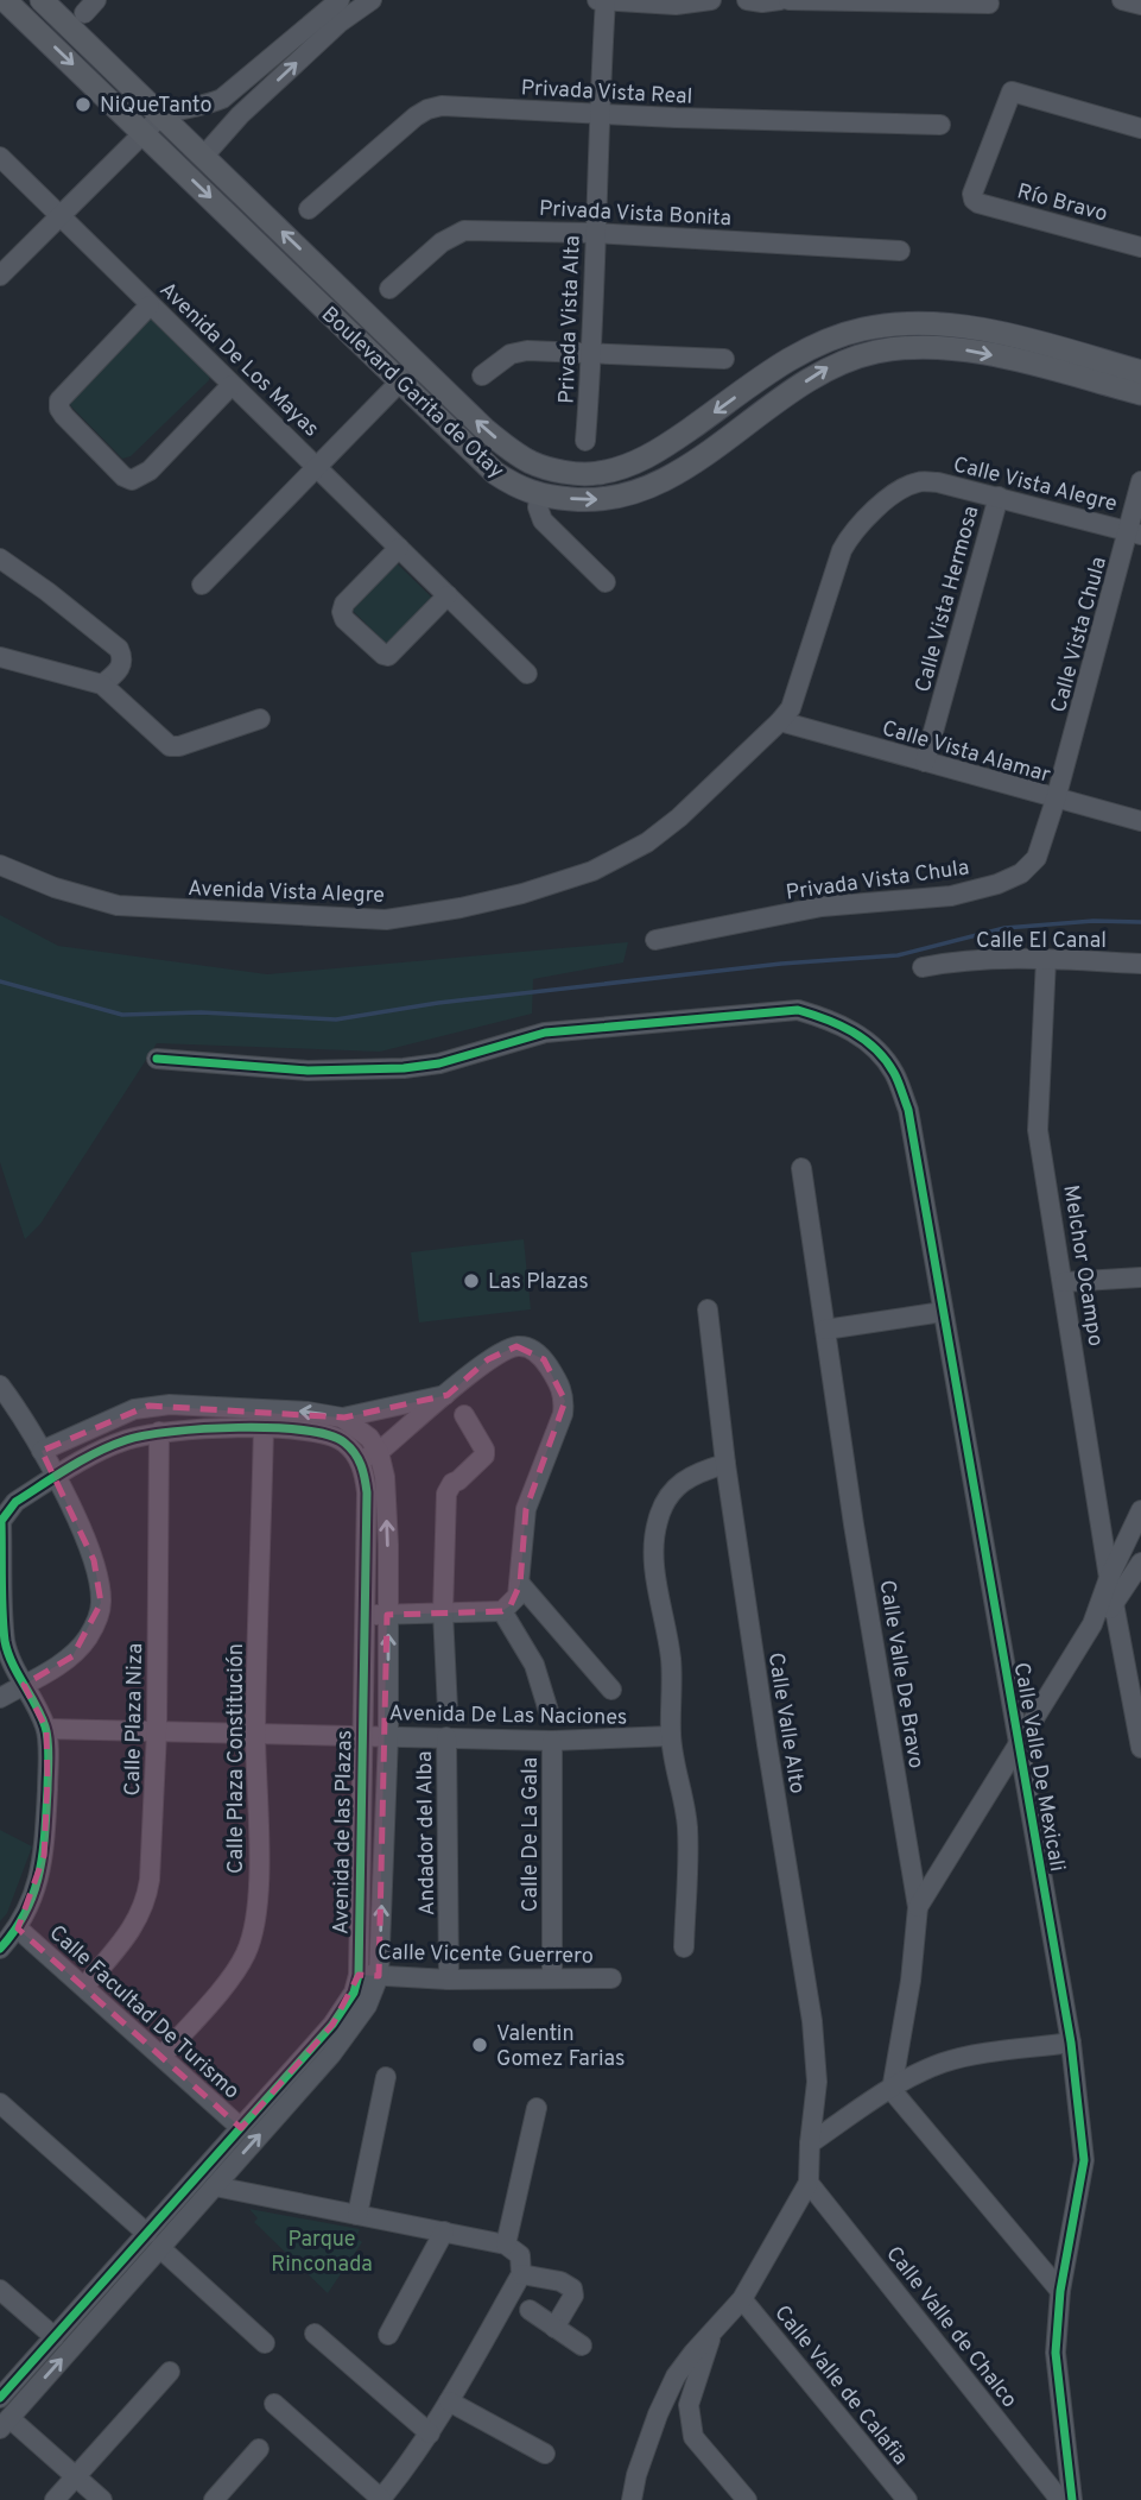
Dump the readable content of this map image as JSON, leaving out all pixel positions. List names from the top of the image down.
{
  "streets": {
    "main road": ["Boulevard Garita de Otay"],
    "street": [
      "Privada Vista Real",
      "Río Bravo",
      "Privada Vista Bonita",
      "Privada Vista Alta",
      "Avenida De Los Mayas",
      "Calle Vista Alegre",
      "Calle Vista Hermosa",
      "Calle Vista Chula",
      "Calle Vista Alamar",
      "Privada Vista Chula",
      "Avenida Vista Alegre",
      "Calle El Canal",
      "Melchor Ocampo",
      "Calle Valle De Bravo",
      "Avenida De Las Naciones",
      "Calle Plaza Niza",
      "Calle Valle Alto",
      "Calle Plaza Constitución",
      "Calle Valle De Mexicali",
      "Avenida de las Plazas",
      "Andador del Alba",
      "Calle De La Gala",
      "Calle Vicente Guerrero",
      "Calle Facultad De Turismo",
      "Calle Valle de Chalco",
      "Calle Valle de Calafia"
    ]
  },
  "crossings": [
    ["Privada Vista Real", "Privada Vista Alta"],
    ["Privada Vista Bonita", "Privada Vista Alta"],
    ["Calle Vista Alegre", "Calle Vista Hermosa"],
    ["Calle Vista Alegre", "Calle Vista Chula"],
    ["Calle Vista Alegre", "Avenida Vista Alegre"],
    ["Calle Vista Hermosa", "Calle Vista Alamar"],
    ["Calle Vista Chula", "Calle Vista Alamar"],
    ["Calle Vista Chula", "Privada Vista Chula"],
    ["Calle Vista Alamar", "Privada Vista Chula"],
    ["Calle Vista Alamar", "Avenida Vista Alegre"],
    ["Calle El Canal", "Melchor Ocampo"],
    ["Avenida De Las Naciones", "Calle Plaza Niza"],
    ["Avenida De Las Naciones", "Calle Plaza Constitución"],
    ["Avenida De Las Naciones", "Avenida de las Plazas"],
    ["Avenida De Las Naciones", "Andador del Alba"],
    ["Avenida De Las Naciones", "Calle De La Gala"],
    ["Calle Plaza Niza", "Calle Facultad De Turismo"],
    ["Calle Valle Alto", "Calle Valle de Chalco"],
    ["Calle Plaza Constitución", "Calle Facultad De Turismo"],
    ["Avenida de las Plazas", "Calle Vicente Guerrero"],
    ["Avenida de las Plazas", "Calle Facultad De Turismo"],
    ["Andador del Alba", "Calle Vicente Guerrero"],
    ["Calle De La Gala", "Calle Vicente Guerrero"]
  ],
  "parks": ["Parque Rinconada"],
  "places": ["NiQueTanto", "Las Plazas", "Valentin Gomez Farias"]
}
